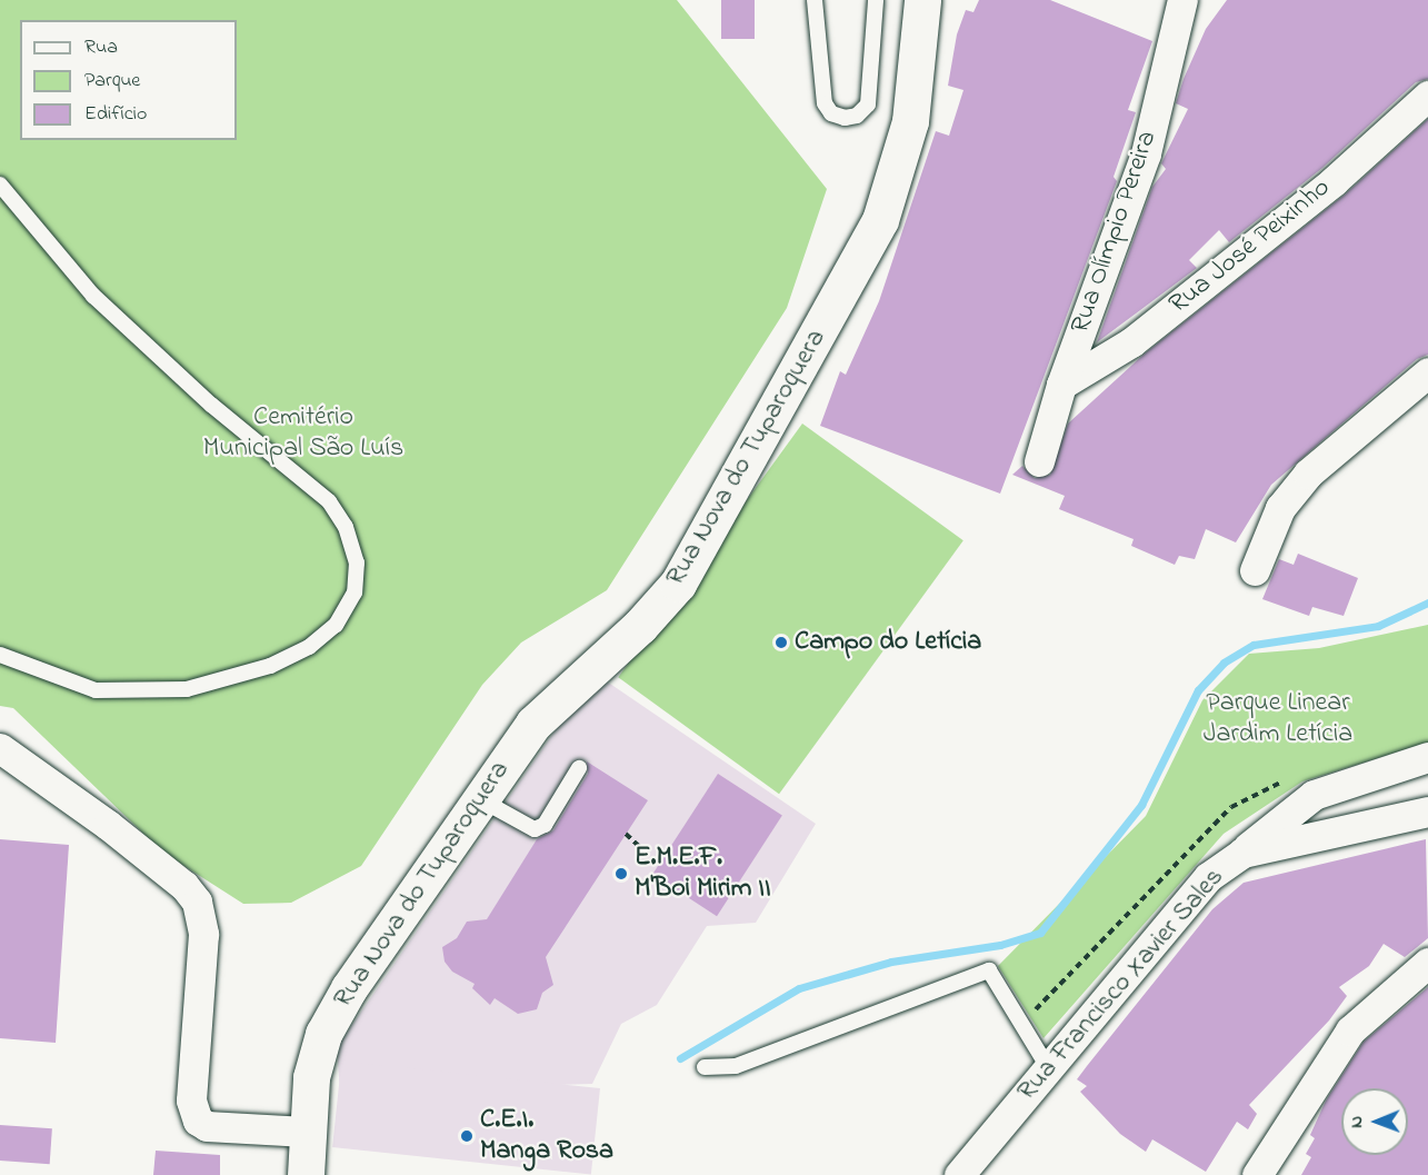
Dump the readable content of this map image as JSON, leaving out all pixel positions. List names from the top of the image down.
{
  "streets": {
    "street": [
      "Rua Olímpio Pereira",
      "Rua José Peixinho",
      "Rua Nova do Tuparoquera",
      "Rua Francisco Xavier Sales"
    ]
  },
  "crossings": [
    ["Rua Olímpio Pereira", "Rua José Peixinho"]
  ],
  "parks": ["Cemitério Municipal São Luís", "Parque Linear Jardim Letícia"],
  "places": ["Campo do Letícia", "E.M.E.F. M'Boi Mirim II", "C.E.I. Manga Rosa"],
  "legend": ["Rua", "Parque", "Edifício"],
  "north": "left"
}
